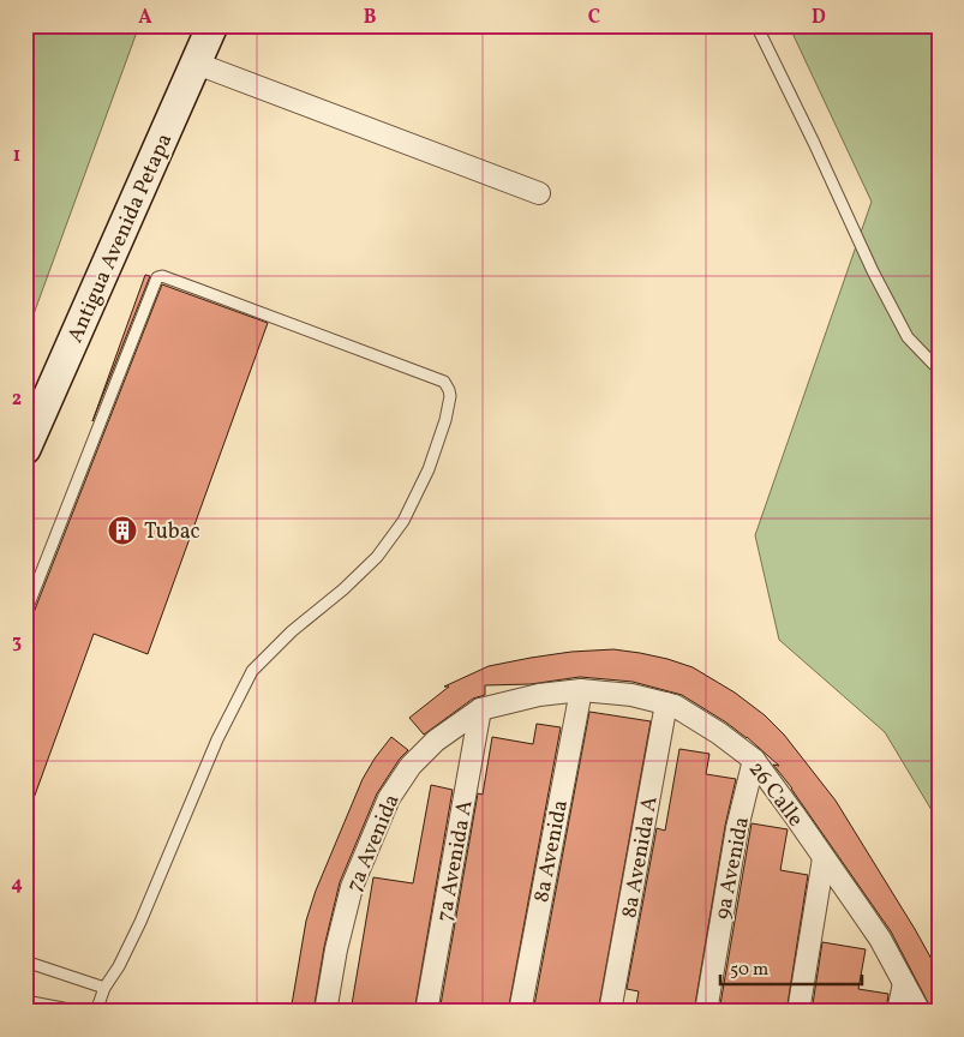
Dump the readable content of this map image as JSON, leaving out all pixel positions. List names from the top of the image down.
{
  "streets": {
    "main road": ["Antigua Avenida Petapa"],
    "street": [
      "26 Calle",
      "7a Avenida",
      "8a Avenida",
      "8a Avenida A",
      "7a Avenida A",
      "9a Avenida"
    ]
  },
  "crossings": [
    ["26 Calle", "7a Avenida"],
    ["26 Calle", "8a Avenida"],
    ["26 Calle", "8a Avenida A"],
    ["26 Calle", "7a Avenida A"],
    ["26 Calle", "9a Avenida"],
    ["7a Avenida", "7a Avenida A"]
  ],
  "places": {
    "building": ["Tubac"]
  },
  "scale_bar": "50 m",
  "grid": {
    "columns": [
      "A",
      "B",
      "C",
      "D"
    ],
    "rows": [
      "1",
      "2",
      "3",
      "4"
    ]
  }
}
